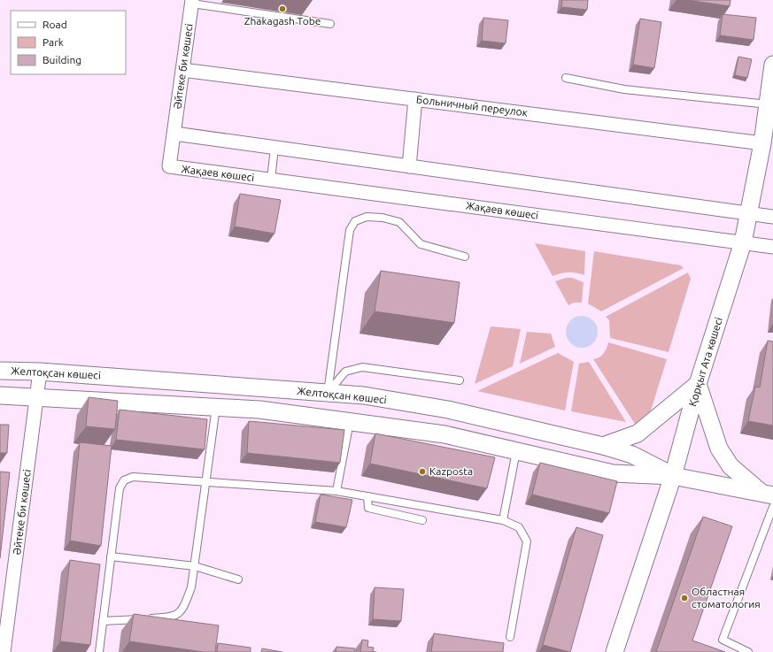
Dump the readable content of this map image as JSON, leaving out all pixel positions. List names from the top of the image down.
{
  "streets": {
    "street": [
      "Әйтеке би көшесі",
      "Больничный переулок",
      "Жақаев көшесі",
      "Қорқыт Ата көшесі",
      "Желтоқсан көшесі"
    ]
  },
  "crossings": [
    ["Әйтеке би көшесі", "Больничный переулок"],
    ["Әйтеке би көшесі", "Жақаев көшесі"],
    ["Әйтеке би көшесі", "Желтоқсан көшесі"],
    ["Больничный переулок", "Қорқыт Ата көшесі"],
    ["Жақаев көшесі", "Қорқыт Ата көшесі"],
    ["Қорқыт Ата көшесі", "Желтоқсан көшесі"]
  ],
  "places": ["Zhakagash Tobe", "Kazposta", "Областная стоматология"],
  "legend": ["Road", "Park", "Building"]
}
